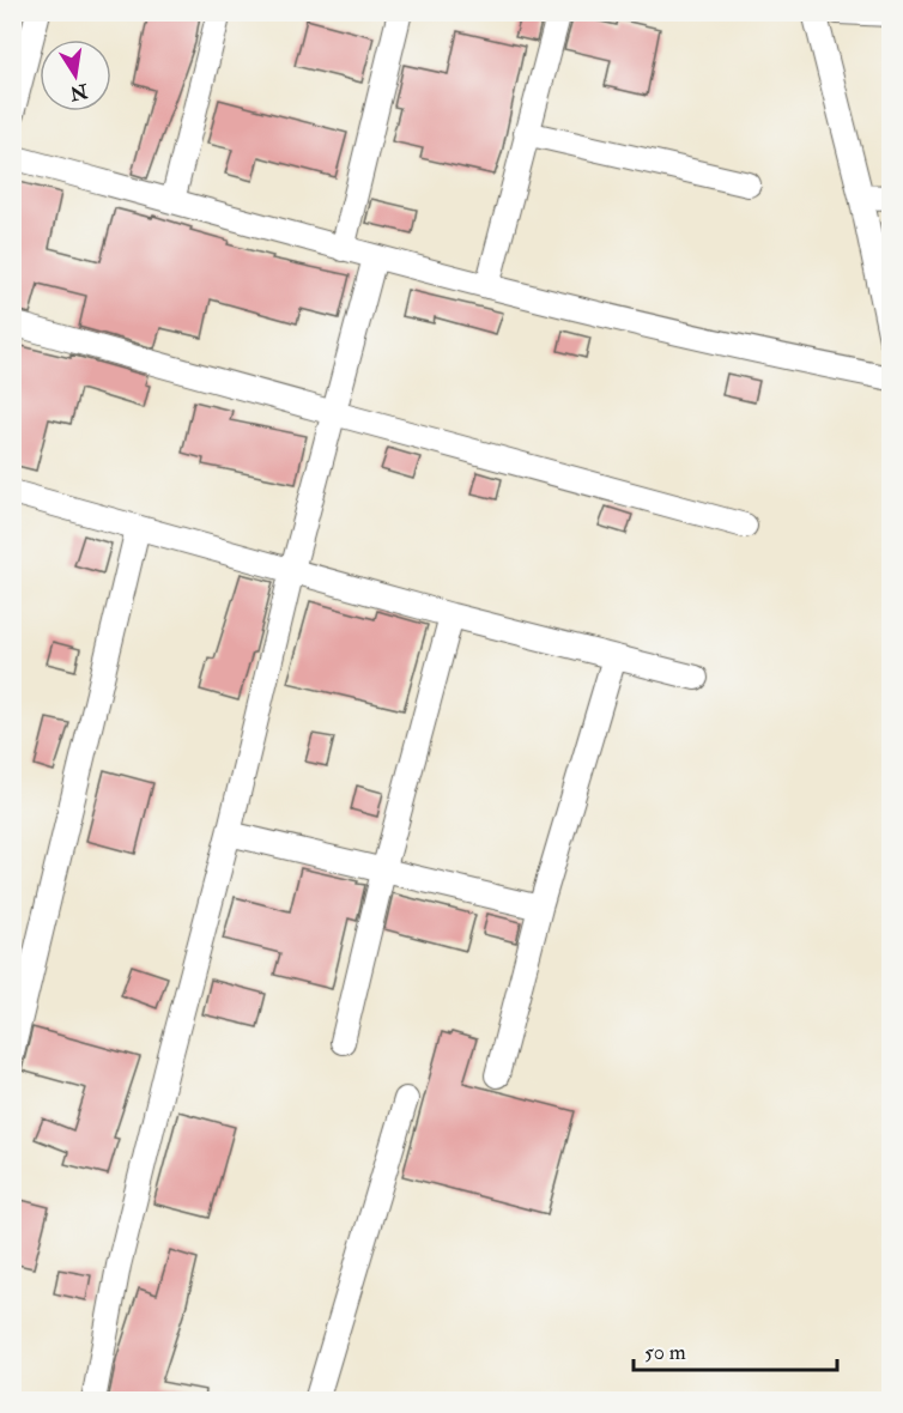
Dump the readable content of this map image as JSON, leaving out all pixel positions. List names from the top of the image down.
{
  "scale_bar": "50 m",
  "north": "bottom"
}
